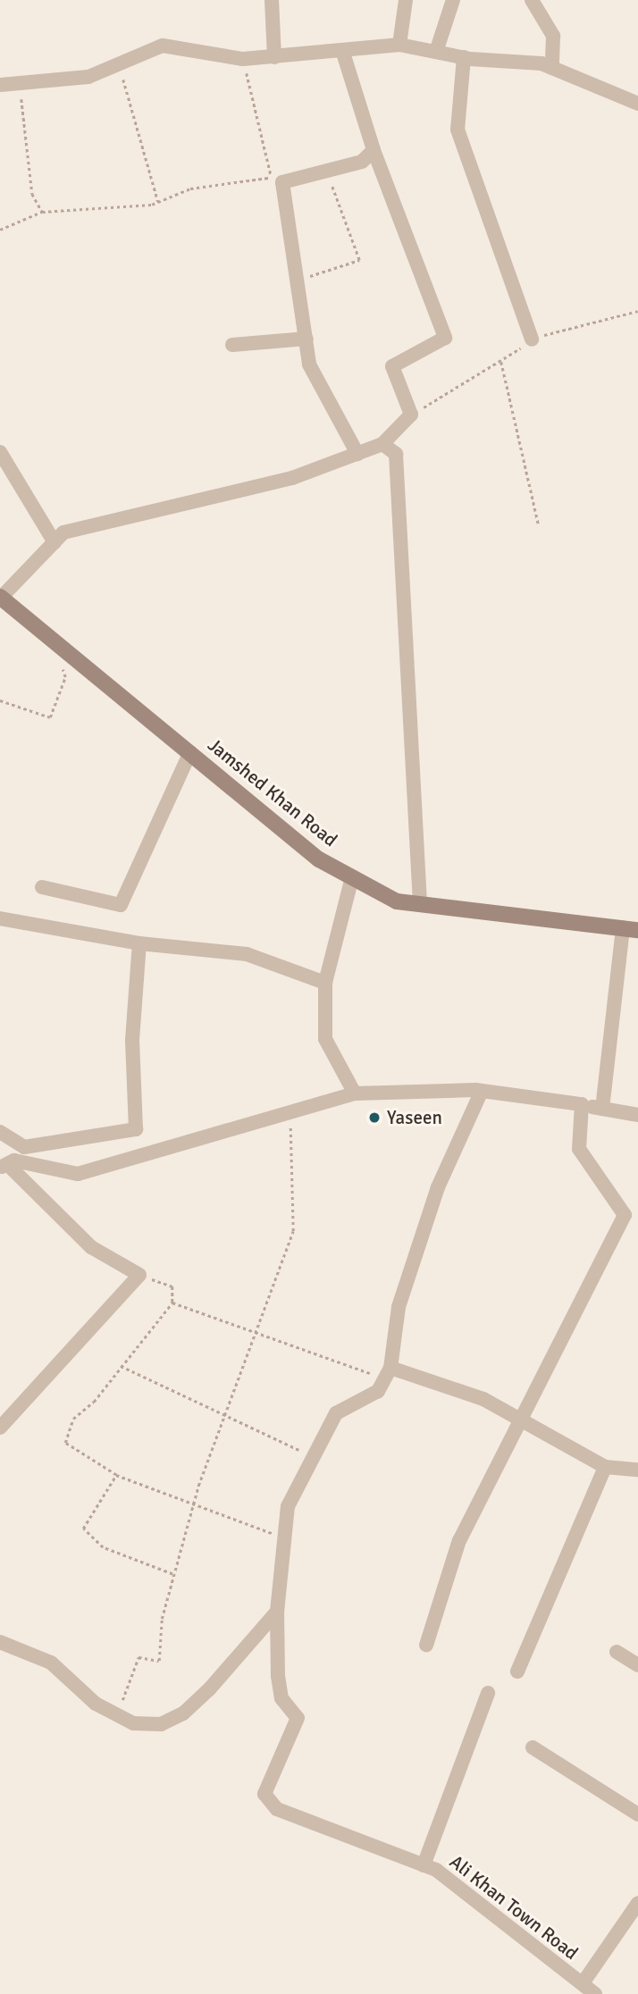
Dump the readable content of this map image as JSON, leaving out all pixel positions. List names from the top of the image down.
{
  "streets": {
    "street": ["Jamshed Khan Road", "Ali Khan Town Road"]
  },
  "places": ["Yaseen"]
}
